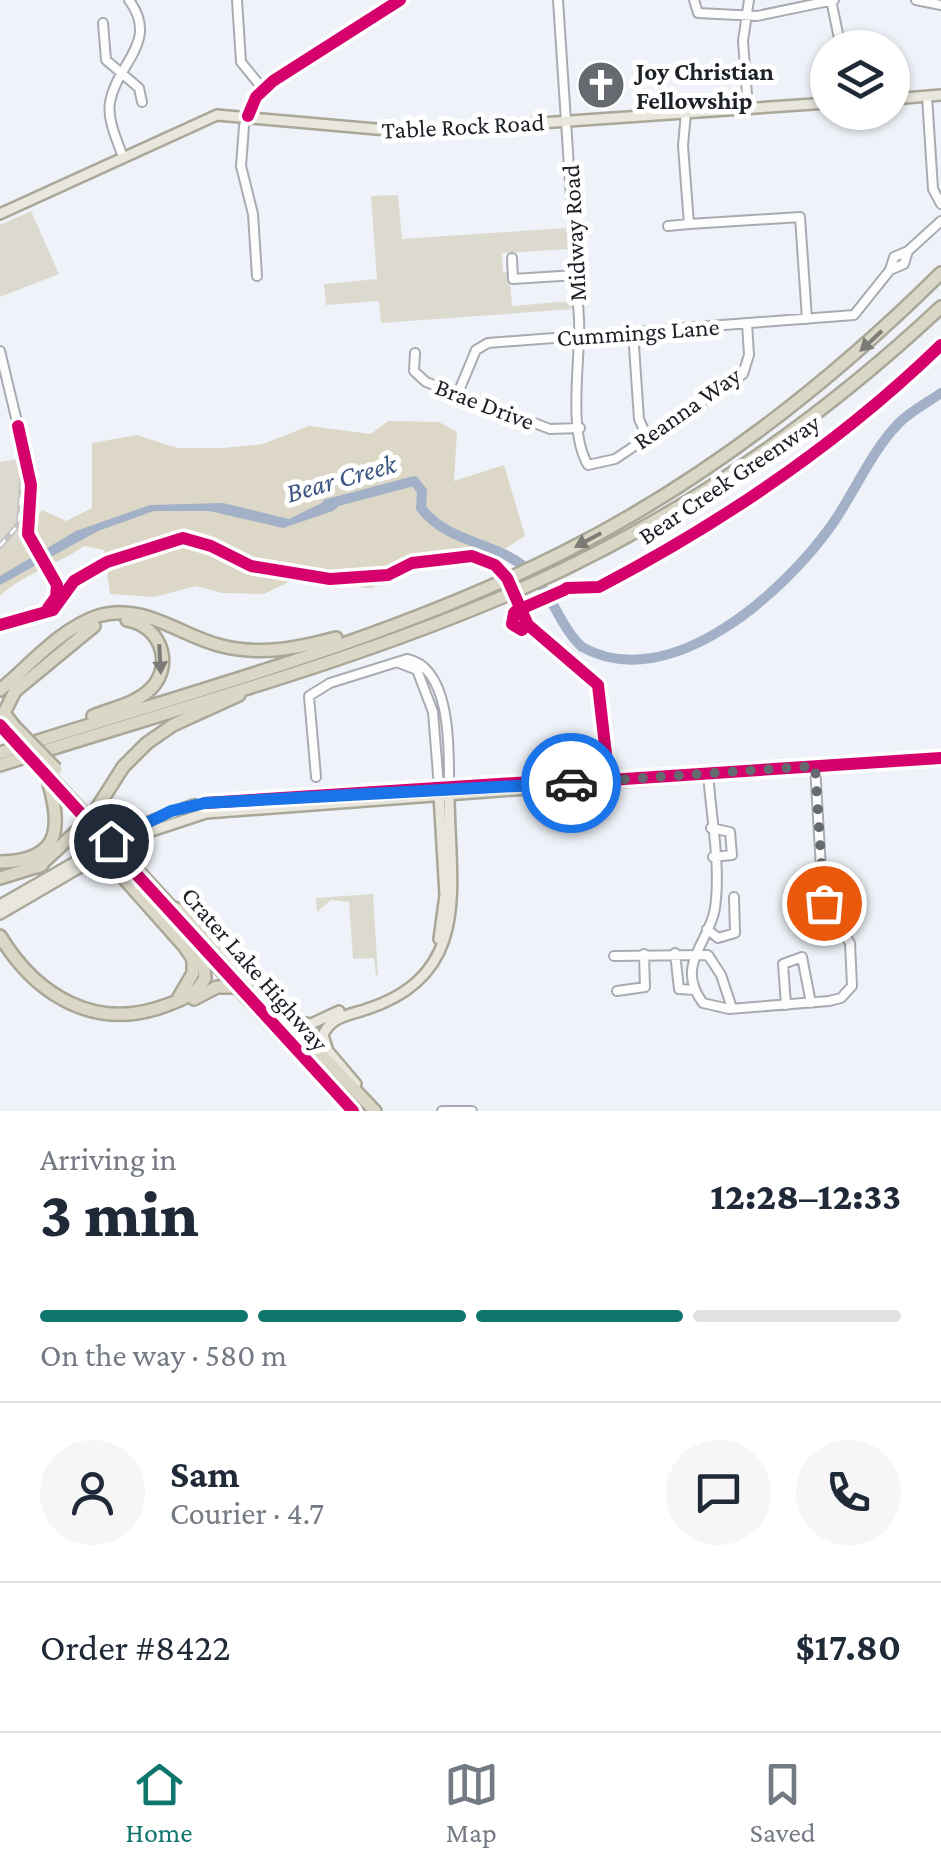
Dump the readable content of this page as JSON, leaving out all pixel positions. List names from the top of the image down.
{
  "streets": {
    "highway": ["Crater Lake Highway"],
    "main road": ["Table Rock Road"],
    "street": [
      "Midway Road",
      "Cummings Lane",
      "Brae Drive",
      "Reanna Way"
    ],
    "cycle path": ["Bear Creek Greenway"]
  },
  "crossings": [
    ["Table Rock Road", "Midway Road"],
    ["Midway Road", "Cummings Lane"],
    ["Midway Road", "Brae Drive"],
    ["Midway Road", "Reanna Way"],
    ["Cummings Lane", "Brae Drive"],
    ["Cummings Lane", "Reanna Way"]
  ],
  "water": ["Bear Creek"],
  "places": {
    "church": ["Joy Christian Fellowship"]
  },
  "page": {
    "heading": ["3 min", "Arriving in", "12:28–12:33"],
    "panel": [
      "Sam",
      "Courier · 4.7",
      "Order #8422",
      "$17.80"
    ],
    "bar": "On the way · 580 m",
    "tabs": ["Home", "Map", "Saved"]
  }
}
